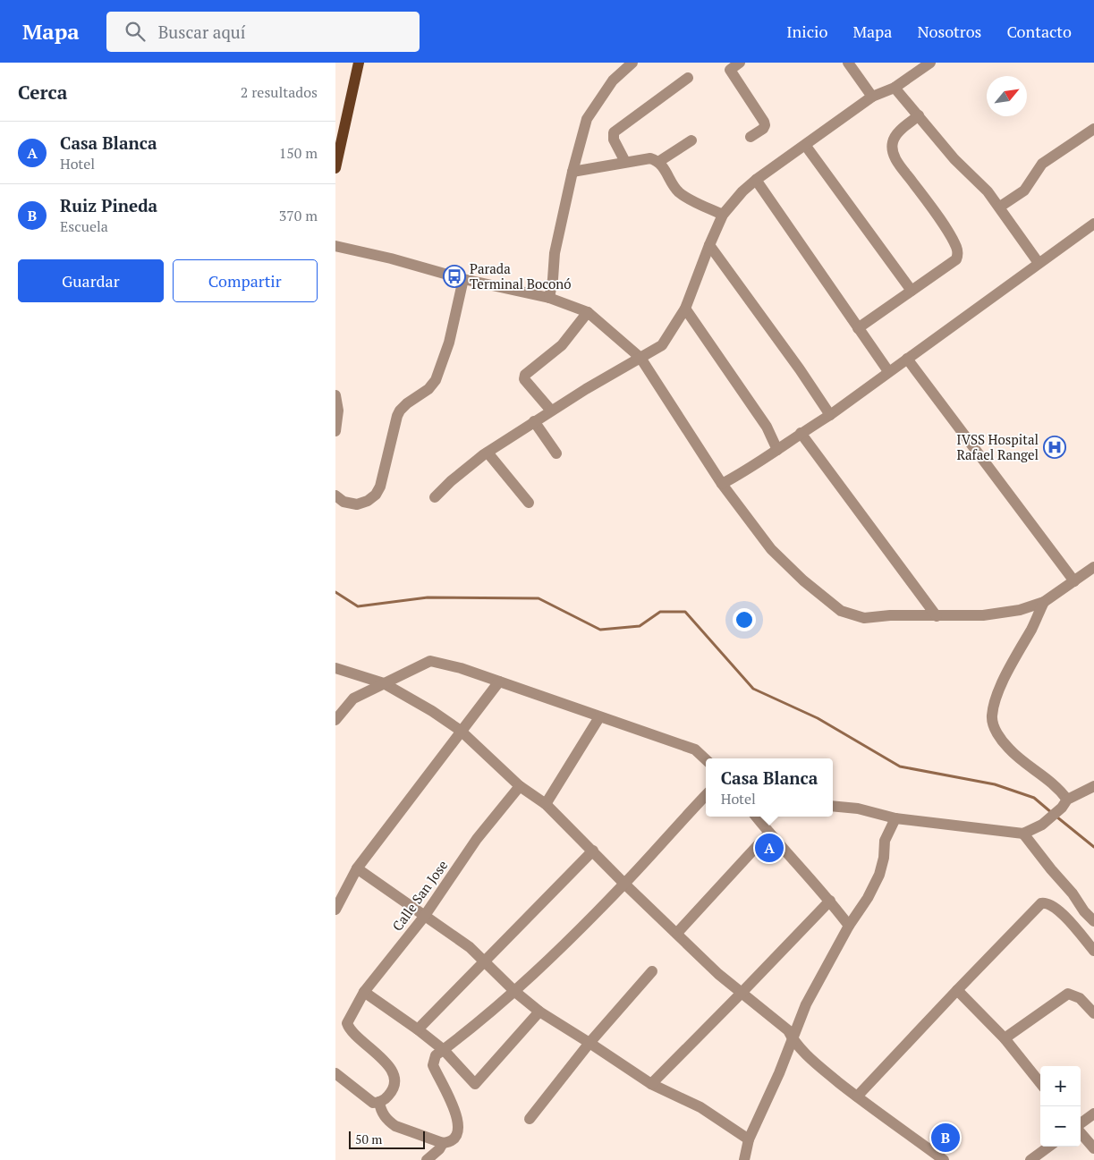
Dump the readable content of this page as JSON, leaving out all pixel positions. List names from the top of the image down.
{
  "streets": {
    "street": ["Calle San Jose"]
  },
  "places": {
    "bus stop": ["Parada Terminal Boconó"],
    "hospital": ["IVSS Hospital Rafael Rangel"]
  },
  "scale_bar": "50 m",
  "north": "top right",
  "page": {
    "header": "Mapa",
    "search": "Buscar aquí",
    "nav": [
      "Inicio",
      "Mapa",
      "Nosotros",
      "Contacto"
    ],
    "heading": ["Cerca", "2 resultados"],
    "list": [
      {
        "mark": "A",
        "name": "Casa Blanca",
        "note": "Hotel",
        "value": "150 m"
      },
      {
        "mark": "B",
        "name": "Ruiz Pineda",
        "note": "Escuela",
        "value": "370 m"
      }
    ],
    "buttons": ["Guardar", "Compartir"],
    "popup": ["Casa Blanca", "Hotel"],
    "pins": ["A", "B"],
    "map_buttons": ["+", "−"],
    "scale": "50 m"
  }
}
